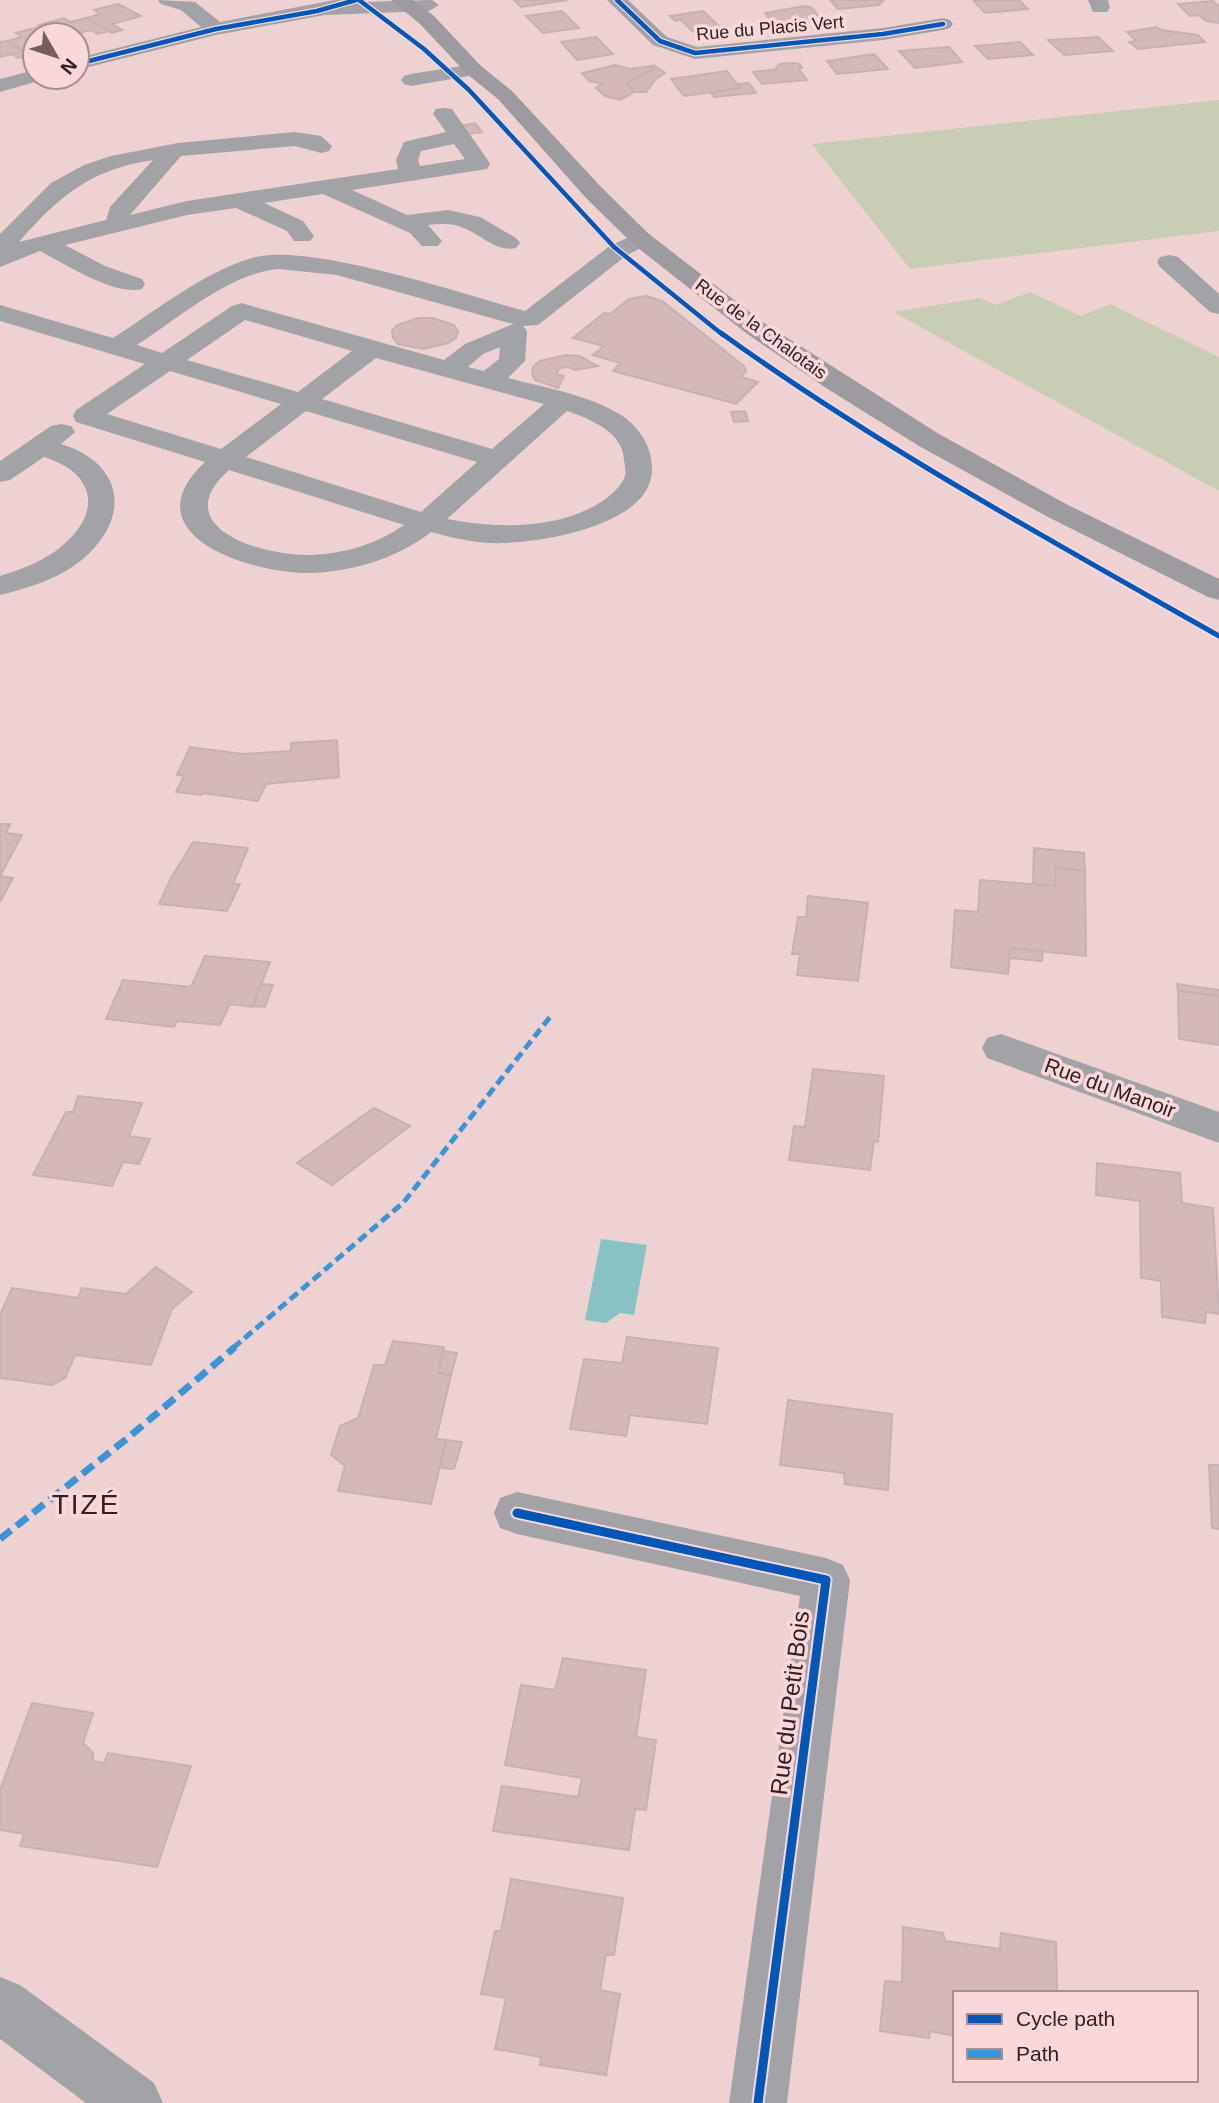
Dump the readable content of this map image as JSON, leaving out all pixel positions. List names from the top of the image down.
{
  "streets": {
    "main road": ["Rue de la Chalotais"],
    "street": ["Rue du Placis Vert", "Rue du Manoir", "Rue du Petit Bois"]
  },
  "districts": ["TIZÉ"],
  "legend": ["Cycle path", "Path"],
  "north": "bottom right"
}
